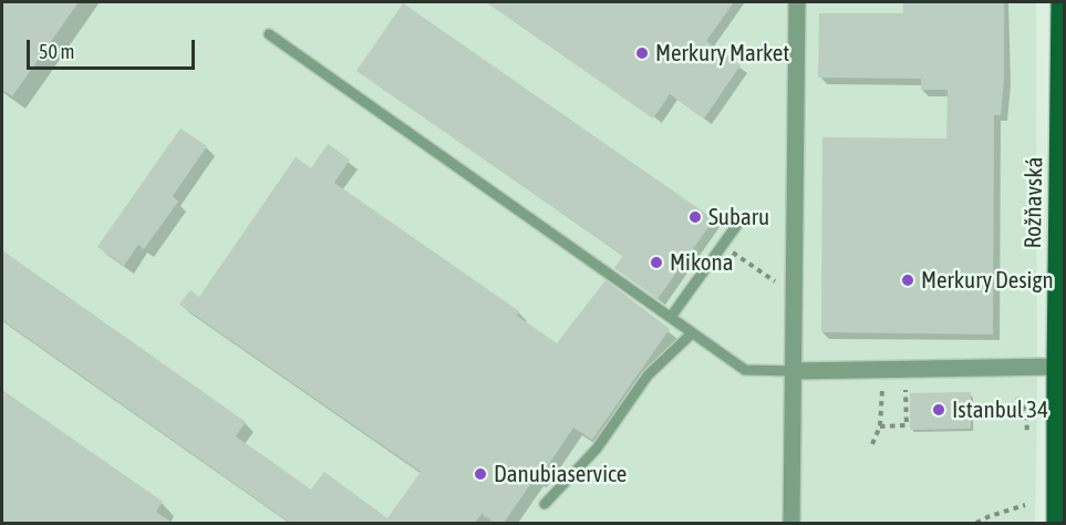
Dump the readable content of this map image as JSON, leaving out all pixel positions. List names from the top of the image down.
{
  "streets": {
    "main road": ["Rožňavská"]
  },
  "places": [
    "Merkury Market",
    "Subaru",
    "Mikona",
    "Merkury Design",
    "Istanbul 34",
    "Danubiaservice"
  ],
  "scale_bar": "50 m"
}
